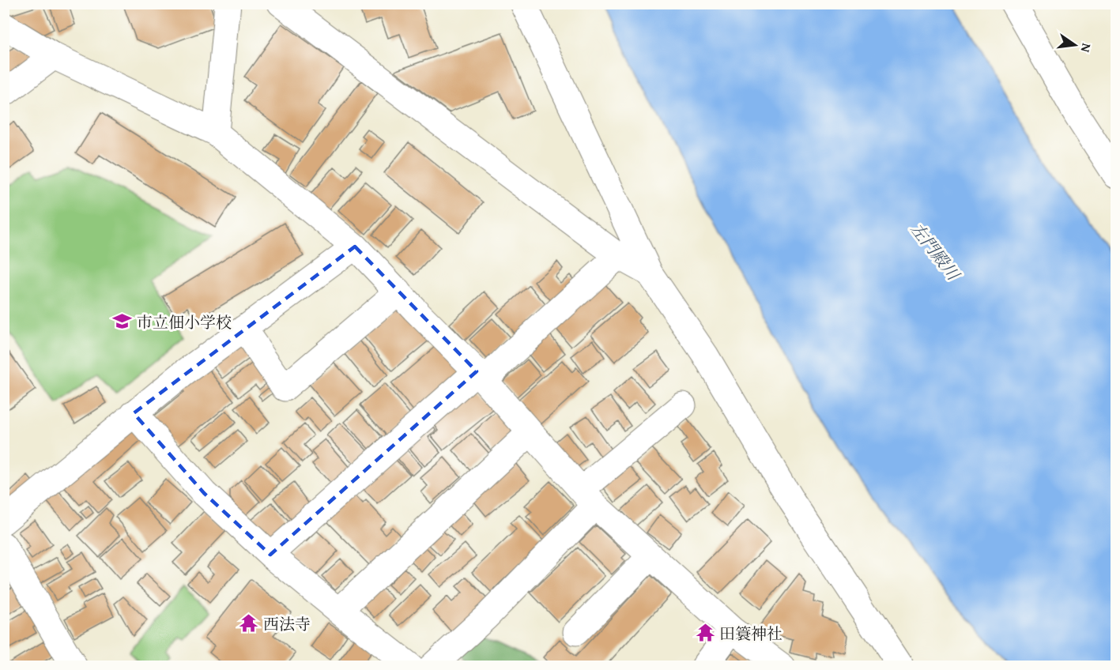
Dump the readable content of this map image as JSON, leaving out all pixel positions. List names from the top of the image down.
{
  "water": ["左門殿川"],
  "places": {
    "school or university": ["市立佃小学校"],
    "temple": ["西法寺", "田簑神社"]
  },
  "north": "right"
}
